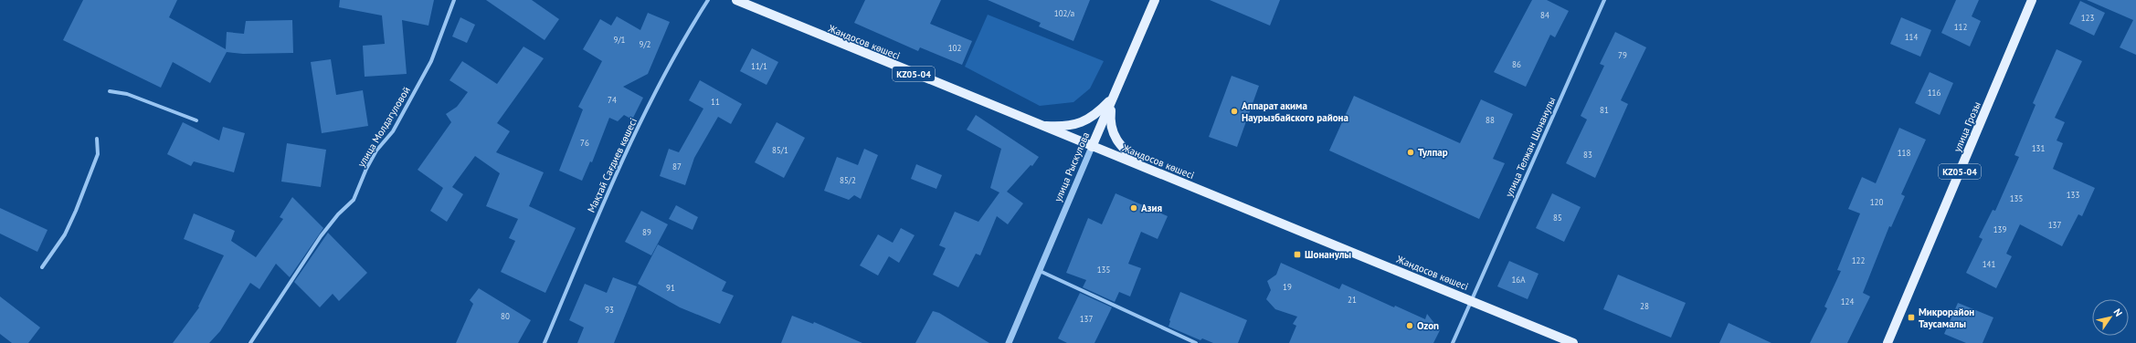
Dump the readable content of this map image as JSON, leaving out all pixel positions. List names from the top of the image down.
{
  "streets": {
    "main road": [
      "Жандосов көшесі",
      "KZ05-04",
      "улица Грозы",
      "улица Рыскулова"
    ],
    "street": ["улица Молдагуловой", "улица Телжан Шонанулы", "Мақтай Сағдиев көшесі"]
  },
  "crossings": [
    ["Жандосов көшесі", "KZ05-04"],
    ["Жандосов көшесі", "улица Телжан Шонанулы"],
    ["Жандосов көшесі", "улица Рыскулова"],
    ["KZ05-04", "улица Рыскулова"]
  ],
  "places": {
    "other": [
      "Аппарат акима Наурызбайского района",
      "Тулпар",
      "Азия",
      "Ozon"
    ],
    "transit": ["Шонанулы", "Микрорайон Таусамалы"]
  },
  "house_numbers": [
    "102/а",
    "84",
    "123",
    "112",
    "114",
    "9/1",
    "9/2",
    "102",
    "79",
    "86",
    "11/1",
    "116",
    "74",
    "11",
    "81",
    "88",
    "76",
    "131",
    "85/1",
    "118",
    "83",
    "87",
    "85/2",
    "133",
    "135",
    "120",
    "85",
    "137",
    "139",
    "89",
    "122",
    "141",
    "135",
    "16А",
    "19",
    "91",
    "21",
    "124",
    "28",
    "93",
    "80",
    "137"
  ],
  "north": "top right"
}
